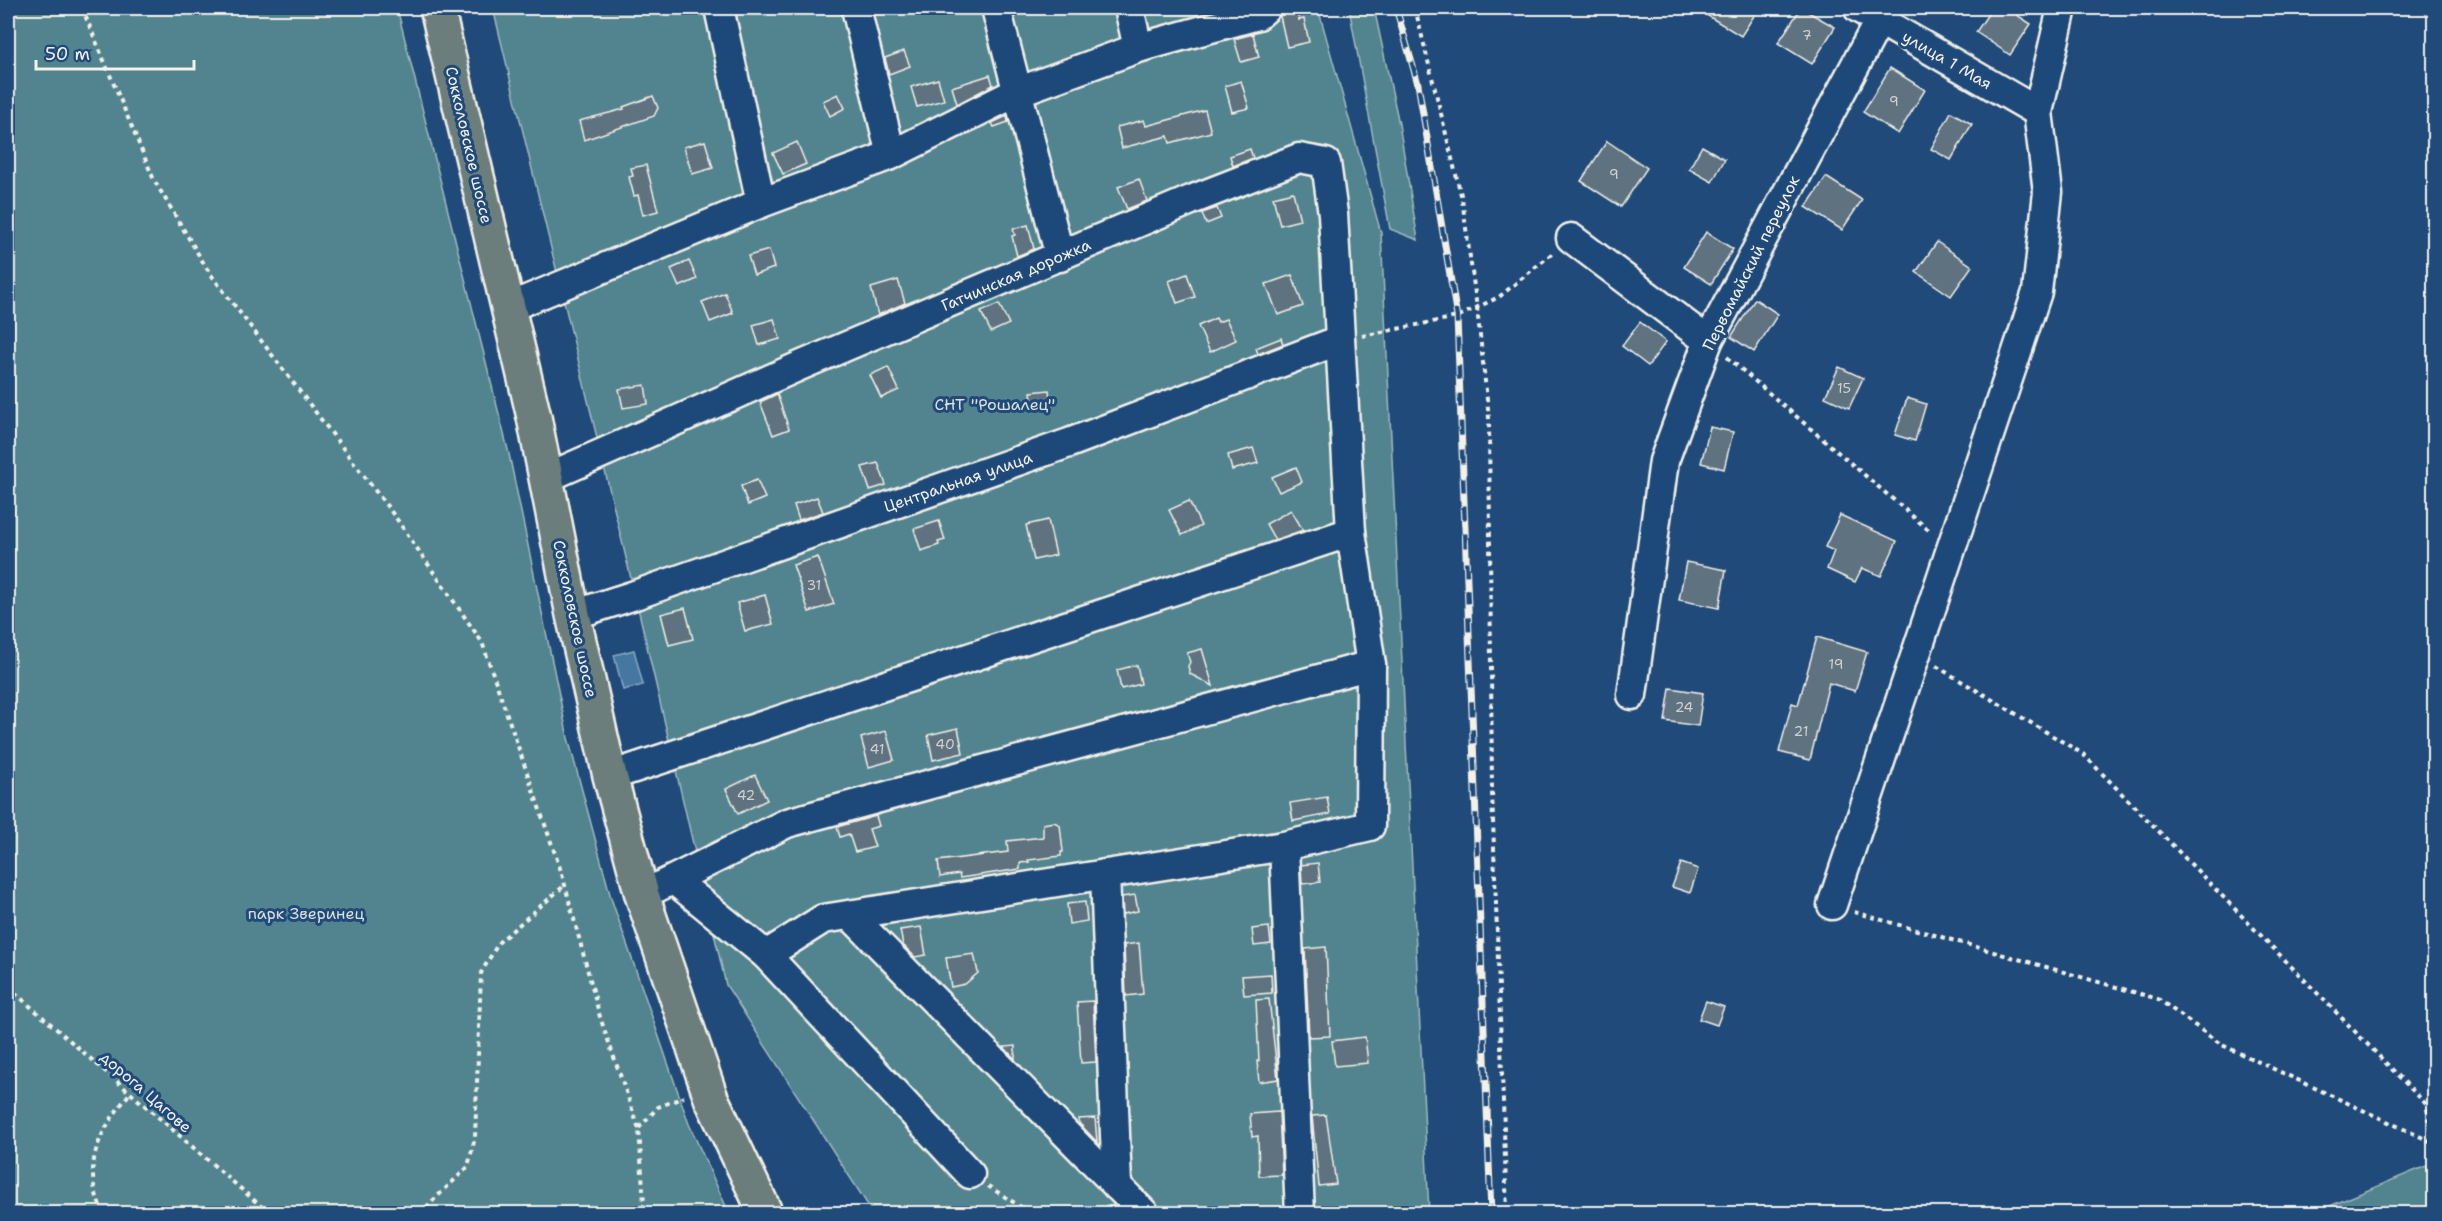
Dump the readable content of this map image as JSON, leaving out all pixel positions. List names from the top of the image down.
{
  "streets": {
    "main road": ["Сокколовское шоссе"],
    "street": [
      "улица 1 Мая",
      "Первомайский переулок",
      "Гатчинская дорожка",
      "Центральная улица"
    ],
    "path": ["дорога Цагове"]
  },
  "crossings": [
    ["улица 1 Мая", "Первомайский переулок"],
    ["Сокколовское шоссе", "Гатчинская дорожка"],
    ["Сокколовское шоссе", "Центральная улица"],
    ["Гатчинская дорожка", "Центральная улица"]
  ],
  "parks": ["СНТ ''Рошалец''", "парк Зверинец"],
  "house_numbers": [
    "7",
    "9",
    "9",
    "15",
    "31",
    "19",
    "24",
    "21",
    "40",
    "41",
    "42"
  ],
  "scale_bar": "50 m"
}
